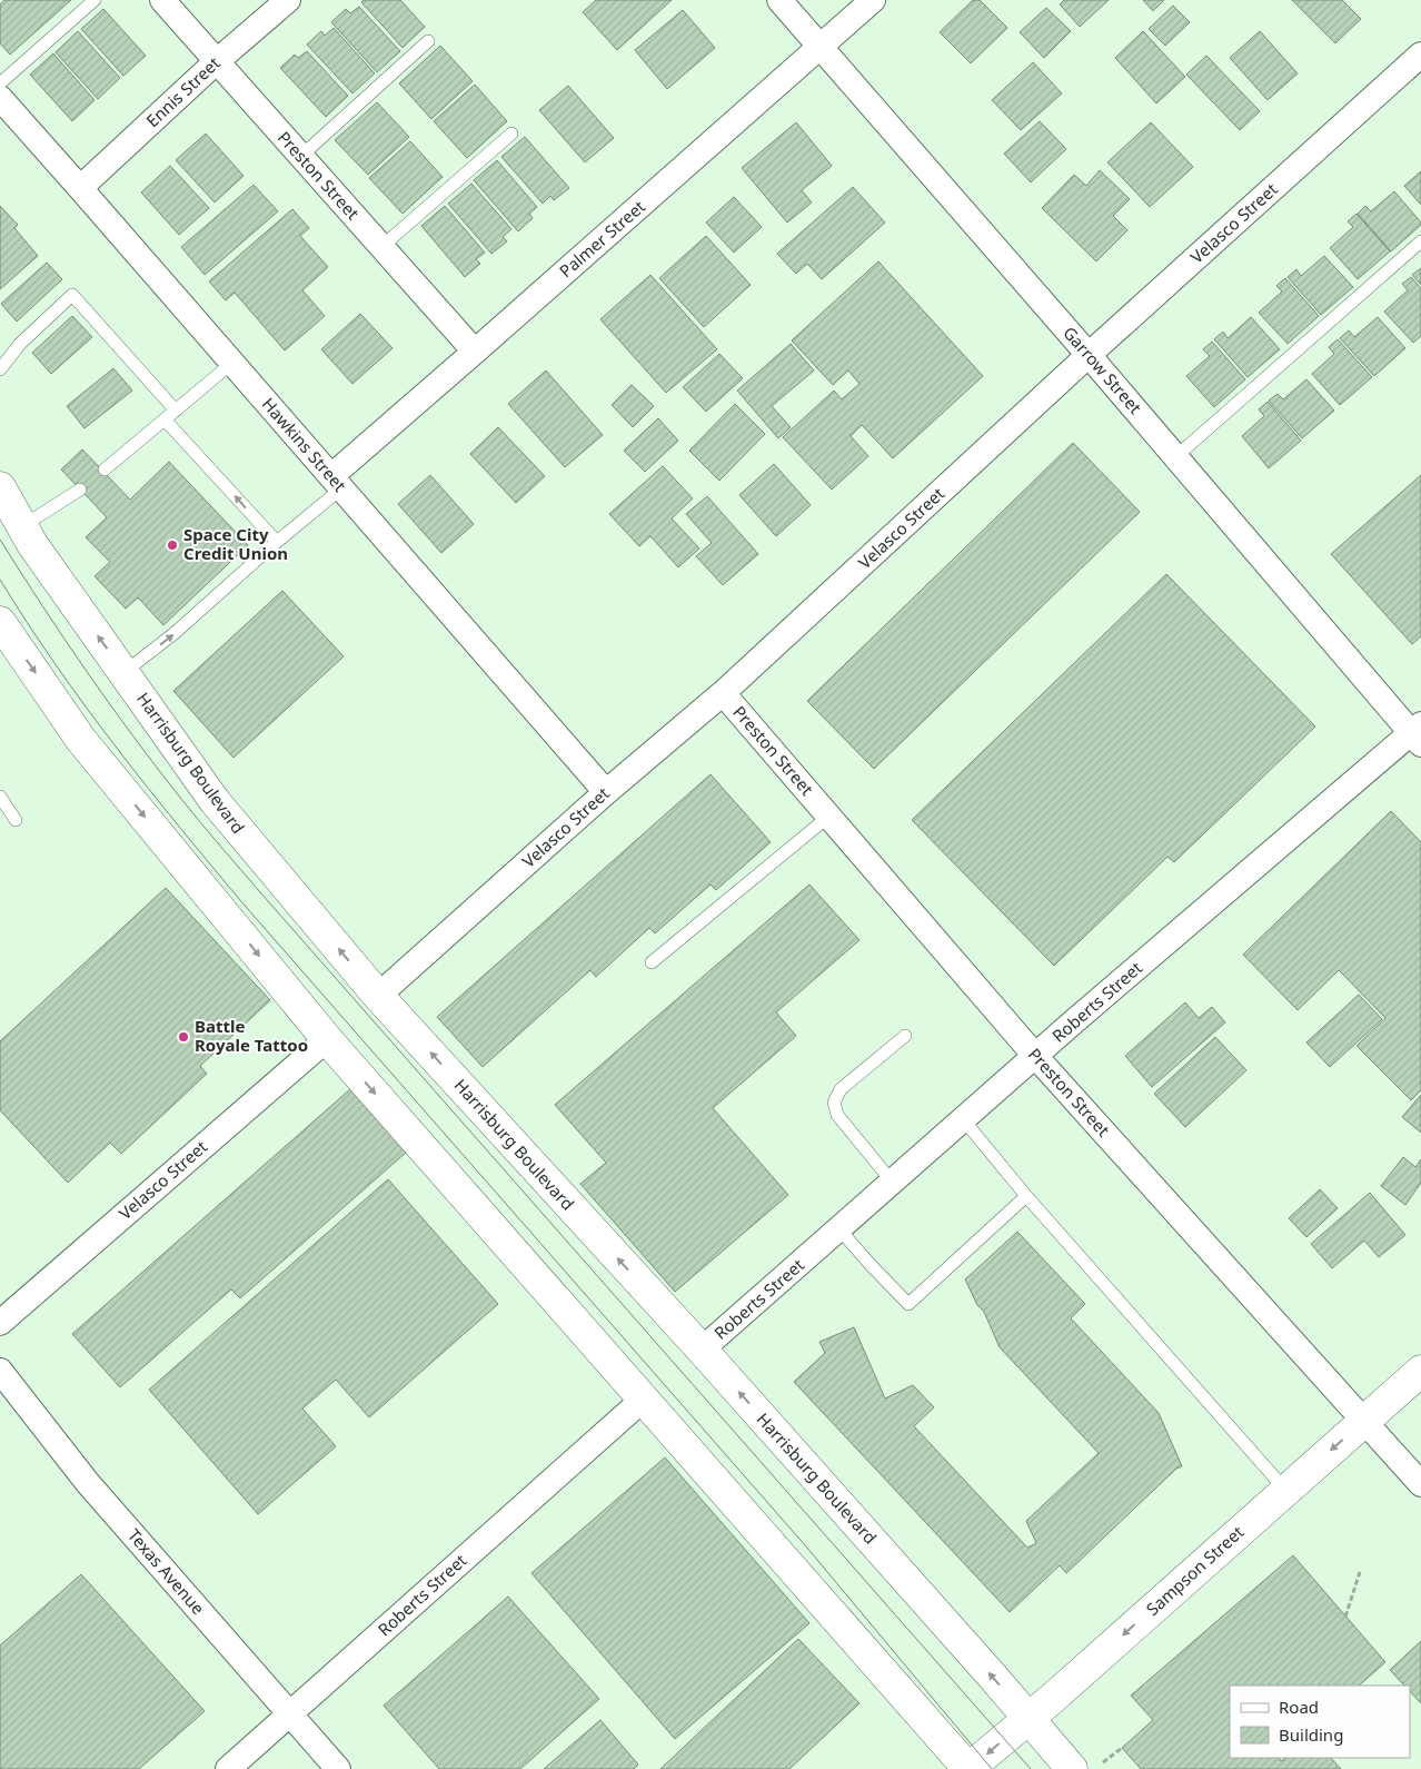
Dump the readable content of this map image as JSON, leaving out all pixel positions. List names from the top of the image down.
{
  "streets": {
    "main road": ["Harrisburg Boulevard", "Sampson Street"],
    "street": [
      "Ennis Street",
      "Preston Street",
      "Velasco Street",
      "Palmer Street",
      "Garrow Street",
      "Hawkins Street",
      "Roberts Street",
      "Texas Avenue"
    ]
  },
  "crossings": [
    ["Ennis Street", "Preston Street"],
    ["Ennis Street", "Hawkins Street"],
    ["Preston Street", "Velasco Street"],
    ["Preston Street", "Palmer Street"],
    ["Preston Street", "Roberts Street"],
    ["Preston Street", "Sampson Street"],
    ["Velasco Street", "Garrow Street"],
    ["Velasco Street", "Hawkins Street"],
    ["Velasco Street", "Harrisburg Boulevard"],
    ["Palmer Street", "Garrow Street"],
    ["Palmer Street", "Hawkins Street"],
    ["Garrow Street", "Roberts Street"],
    ["Harrisburg Boulevard", "Roberts Street"],
    ["Harrisburg Boulevard", "Sampson Street"],
    ["Roberts Street", "Texas Avenue"]
  ],
  "one_way": ["Sampson Street"],
  "places": ["Space City Credit Union", "Battle Royale Tattoo"],
  "legend": ["Road", "Building"]
}
